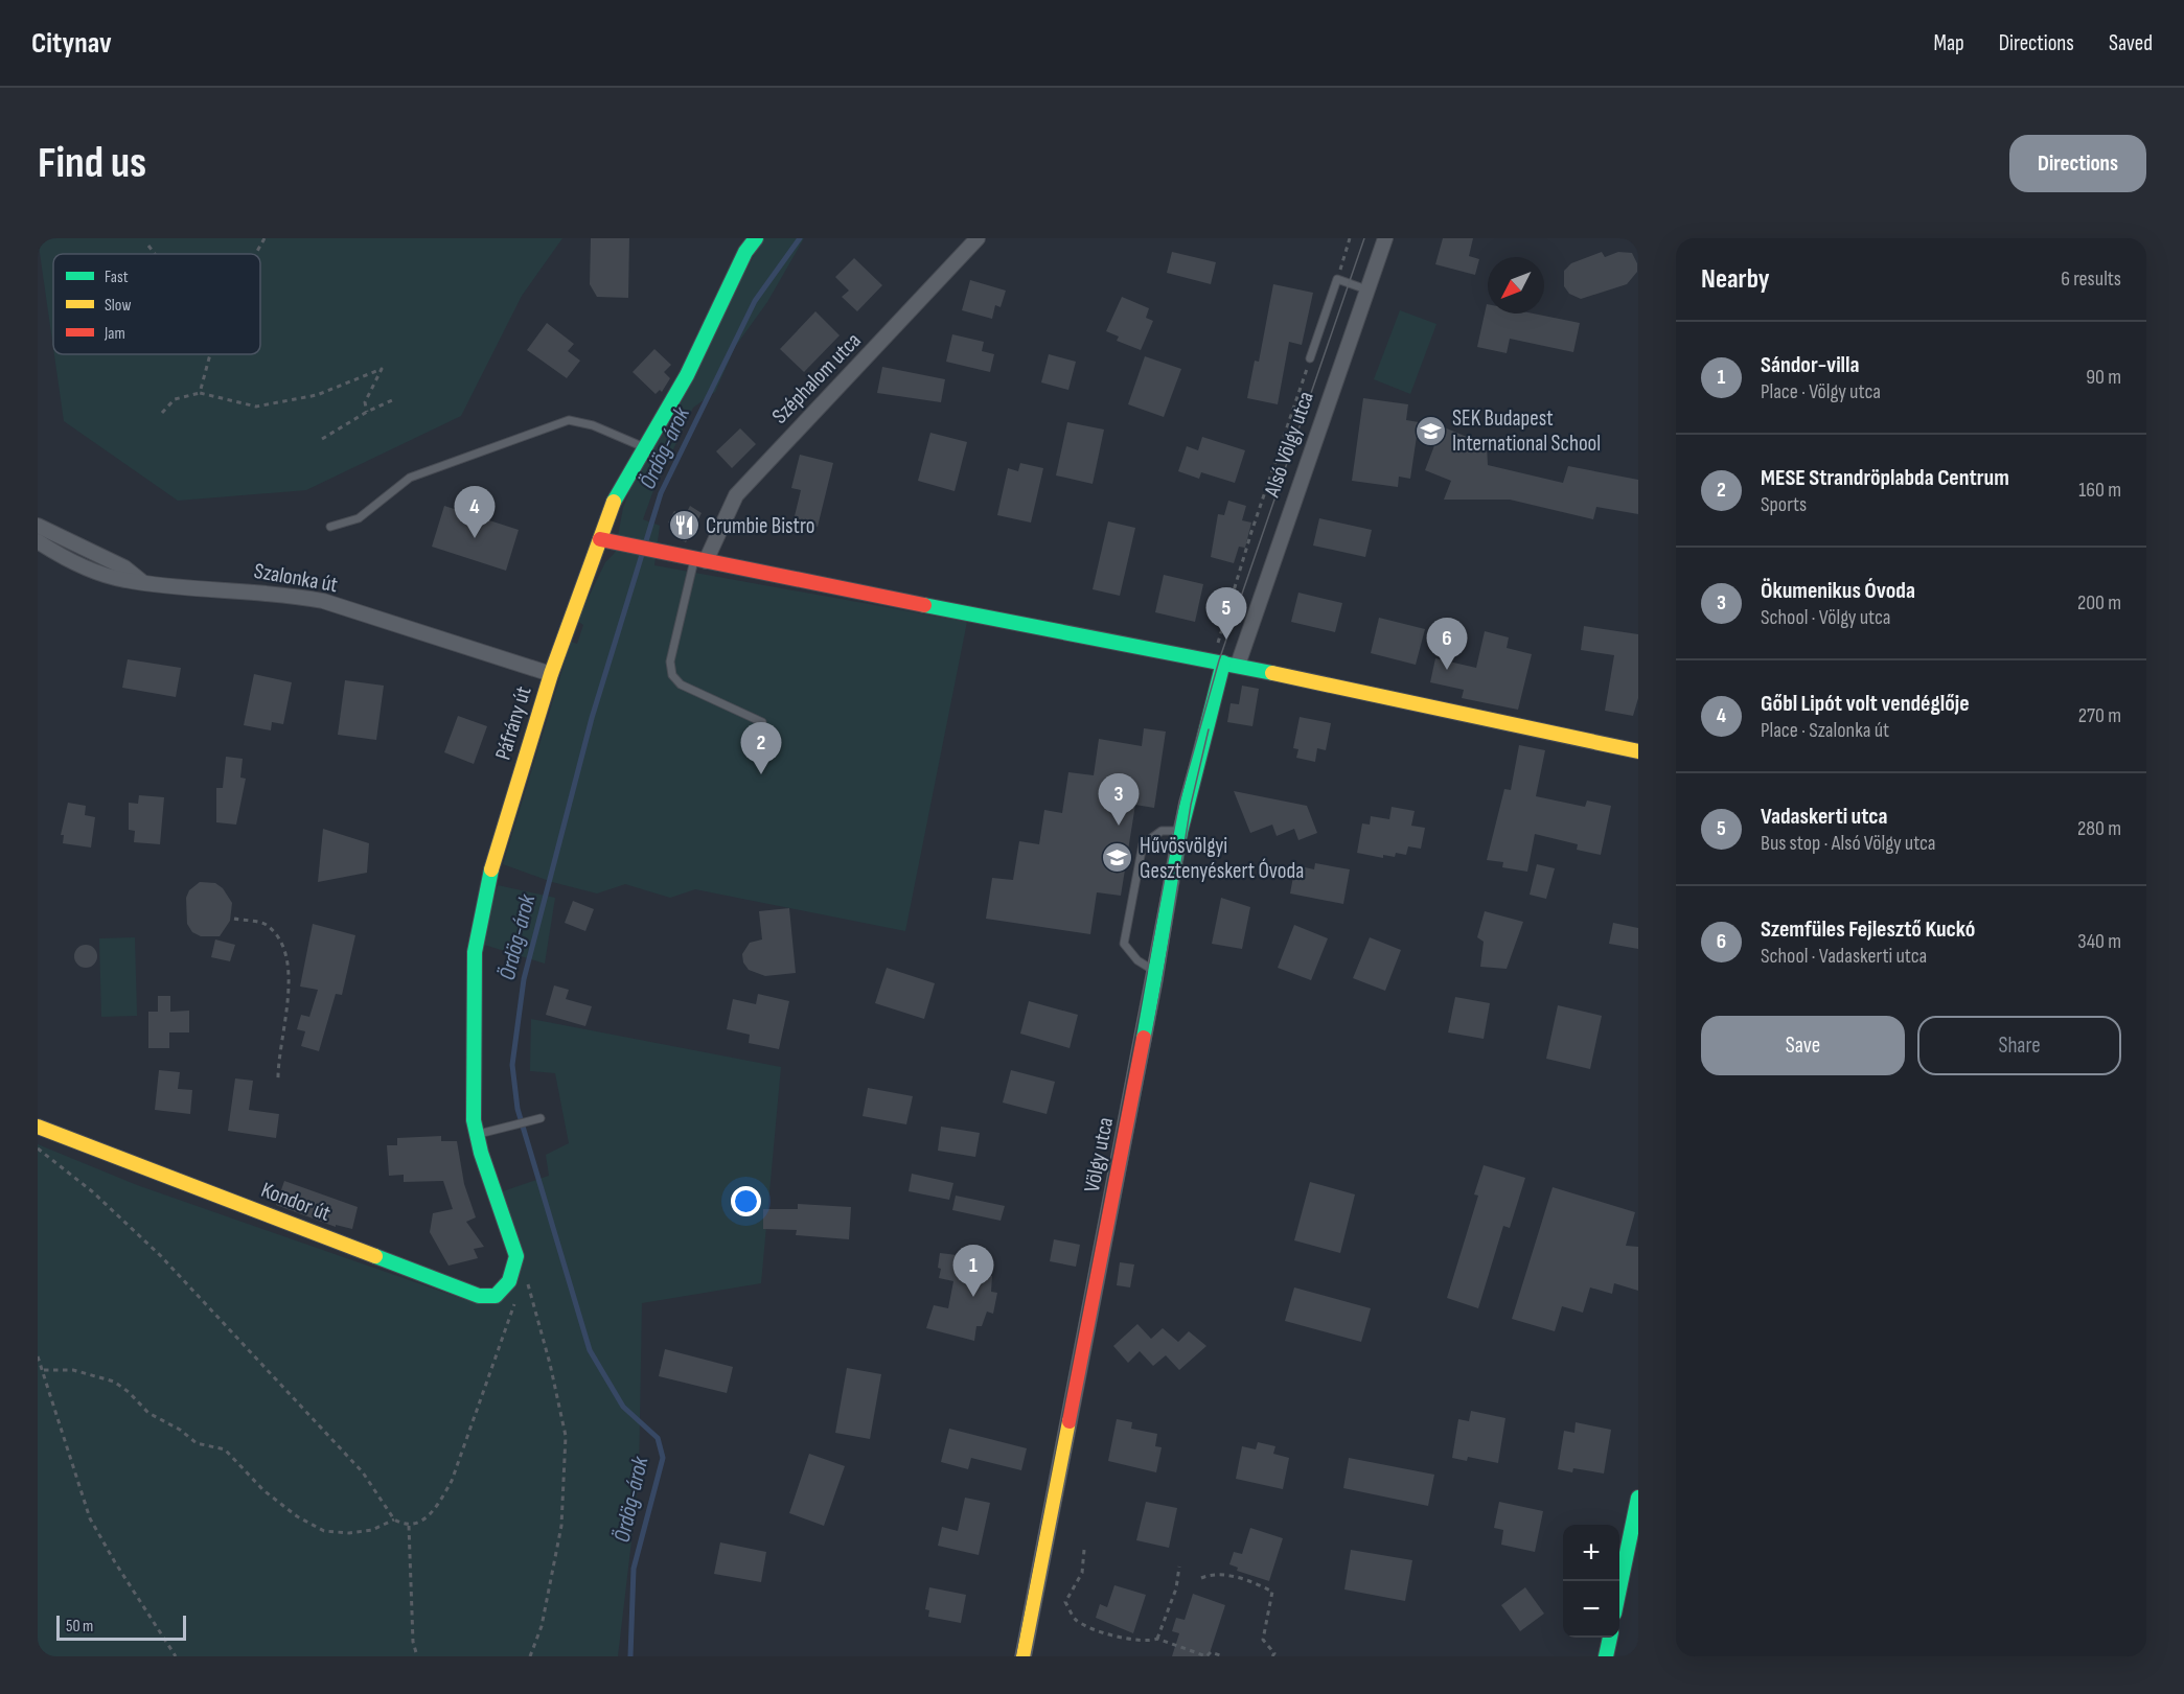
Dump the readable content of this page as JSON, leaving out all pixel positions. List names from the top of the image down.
{
  "streets": {
    "street": [
      "Széphalom utca",
      "Alsó Völgy utca",
      "Szalonka út",
      "Páfrány út",
      "Völgy utca",
      "Kondor út"
    ]
  },
  "crossings": [
    ["Alsó Völgy utca", "Völgy utca"],
    ["Szalonka út", "Páfrány út"],
    ["Páfrány út", "Kondor út"]
  ],
  "water": ["Ördög-árok"],
  "places": {
    "school or university": ["SEK Budapest International School", "Hűvösvölgyi Gesztenyéskert Óvoda"],
    "restaurant": ["Crumbie Bistro"]
  },
  "legend": ["Fast", "Slow", "Jam"],
  "scale_bar": "50 m",
  "north": "bottom left",
  "page": {
    "header": "Citynav",
    "nav": ["Map", "Directions", "Saved"],
    "buttons": [
      "Directions",
      ["Save", "Share"]
    ],
    "title": "Find us",
    "heading": ["Nearby", "6 results"],
    "list": [
      {
        "mark": "1",
        "name": "Sándor-villa",
        "note": "Place · Völgy utca",
        "value": "90 m"
      },
      {
        "mark": "2",
        "name": "MESE Strandröplabda Centrum",
        "note": "Sports",
        "value": "160 m"
      },
      {
        "mark": "3",
        "name": "Ökumenikus Óvoda",
        "note": "School · Völgy utca",
        "value": "200 m"
      },
      {
        "mark": "4",
        "name": "Gőbl Lipót volt vendéglője",
        "note": "Place · Szalonka út",
        "value": "270 m"
      },
      {
        "mark": "5",
        "name": "Vadaskerti utca",
        "note": "Bus stop · Alsó Völgy utca",
        "value": "280 m"
      },
      {
        "mark": "6",
        "name": "Szemfüles Fejlesztő Kuckó",
        "note": "School · Vadaskerti utca",
        "value": "340 m"
      }
    ],
    "pins": [
      "4",
      "5",
      "6",
      "2",
      "3",
      "1"
    ],
    "map_buttons": ["+", "−"],
    "scale": "50 m"
  }
}
